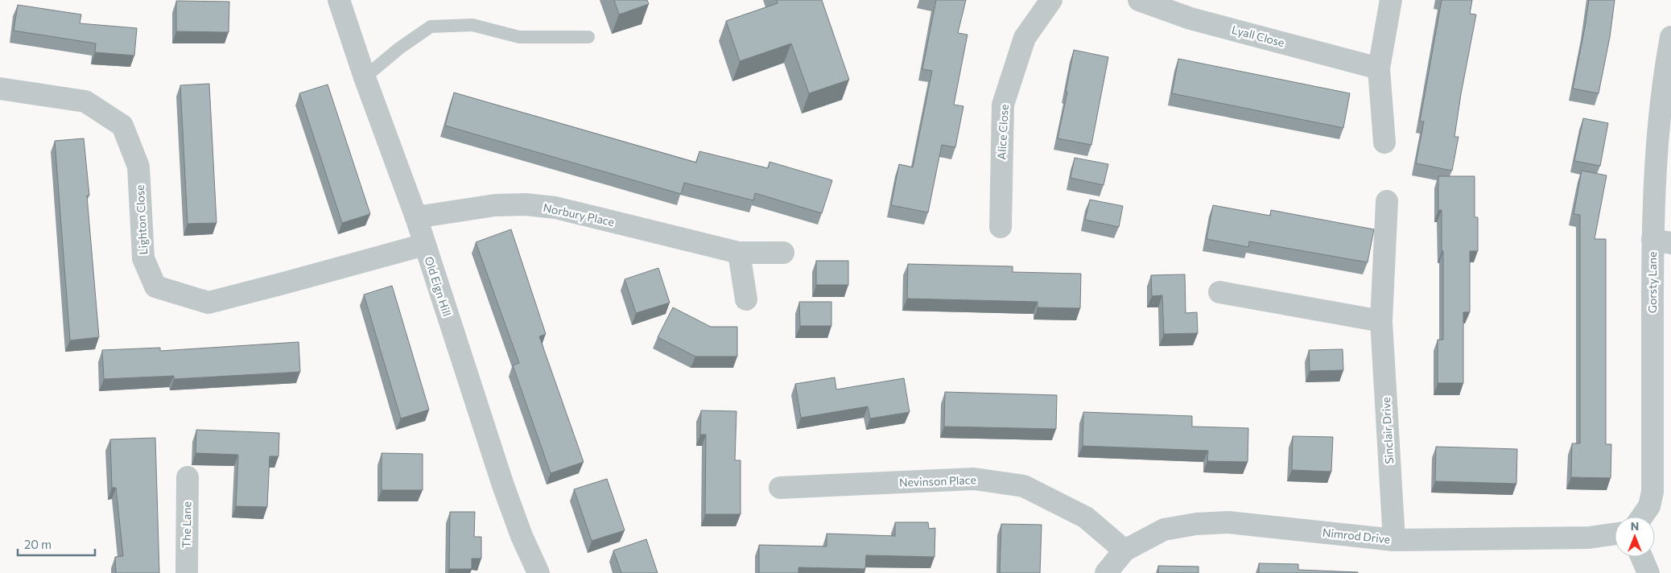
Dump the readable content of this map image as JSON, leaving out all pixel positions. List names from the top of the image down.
{
  "streets": {
    "street": [
      "Lyall Close",
      "Alice Close",
      "Norbury Place",
      "Lighton Close",
      "Gorsty Lane",
      "Old Eign Hill",
      "Sinclair Drive",
      "Nevinson Place",
      "The Lane",
      "Nimrod Drive"
    ]
  },
  "crossings": [
    ["Norbury Place", "Old Eign Hill"],
    ["Lighton Close", "Old Eign Hill"],
    ["Sinclair Drive", "Nimrod Drive"],
    ["Nevinson Place", "Nimrod Drive"]
  ],
  "scale_bar": "20 m",
  "north": "top"
}
